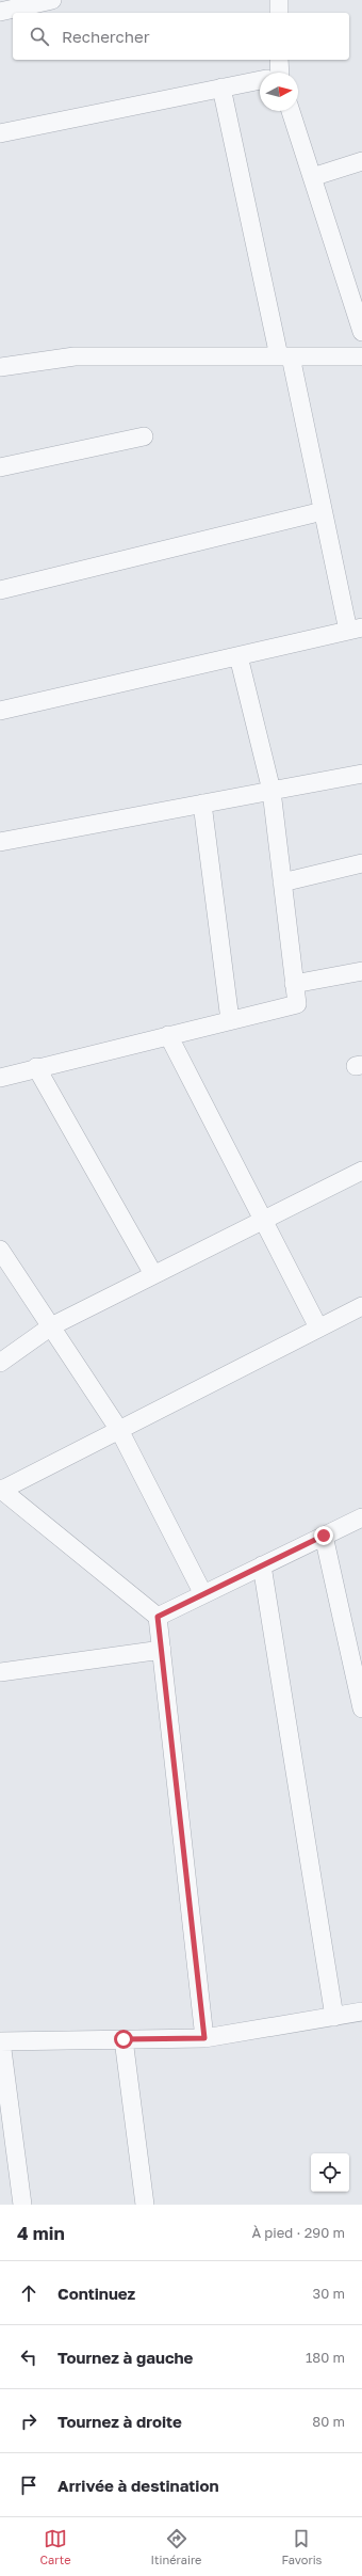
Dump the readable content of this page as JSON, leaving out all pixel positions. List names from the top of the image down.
{
  "north": "right",
  "page": {
    "search": "Rechercher",
    "heading": ["4 min", "À pied · 290 m"],
    "list": [
      ["Continuez", "30 m"],
      ["Tournez à gauche", "180 m"],
      ["Tournez à droite", "80 m"],
      "Arrivée à destination"
    ],
    "nav": ["Carte", "Itinéraire", "Favoris"]
  }
}
